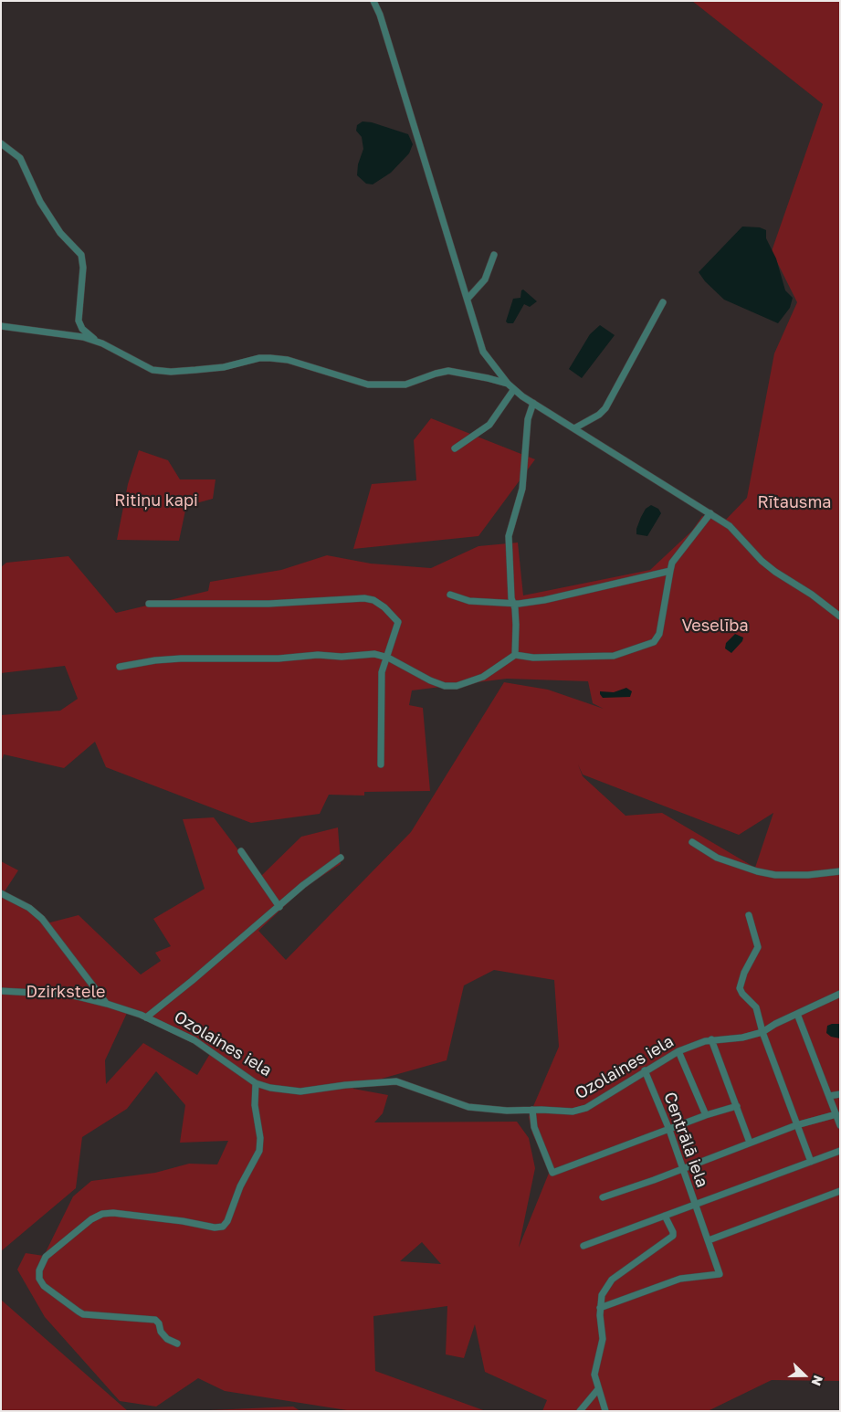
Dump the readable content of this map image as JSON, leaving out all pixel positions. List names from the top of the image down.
{
  "streets": {
    "street": ["Ozolaines iela", "Centrālā iela"]
  },
  "crossings": [
    ["Ozolaines iela", "Centrālā iela"]
  ],
  "parks": [
    "Ritiņu kapi",
    "Rītausma",
    "Veselība",
    "Dzirkstele"
  ],
  "north": "right"
}
